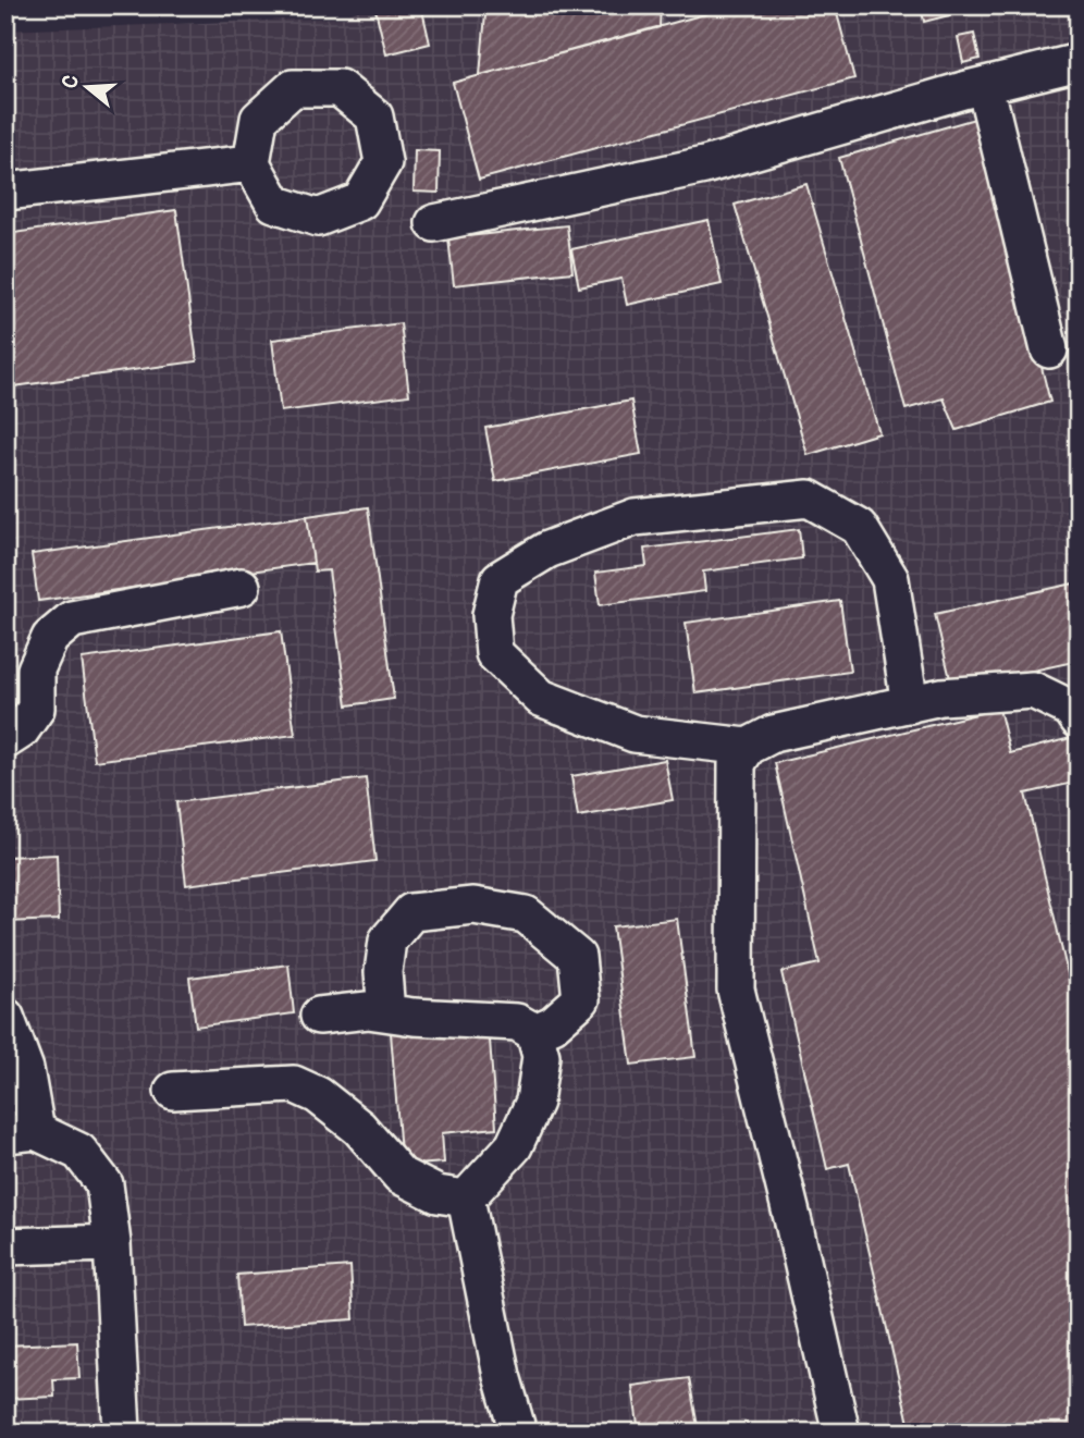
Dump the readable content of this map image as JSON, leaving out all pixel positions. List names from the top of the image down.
{
  "north": "left"
}
